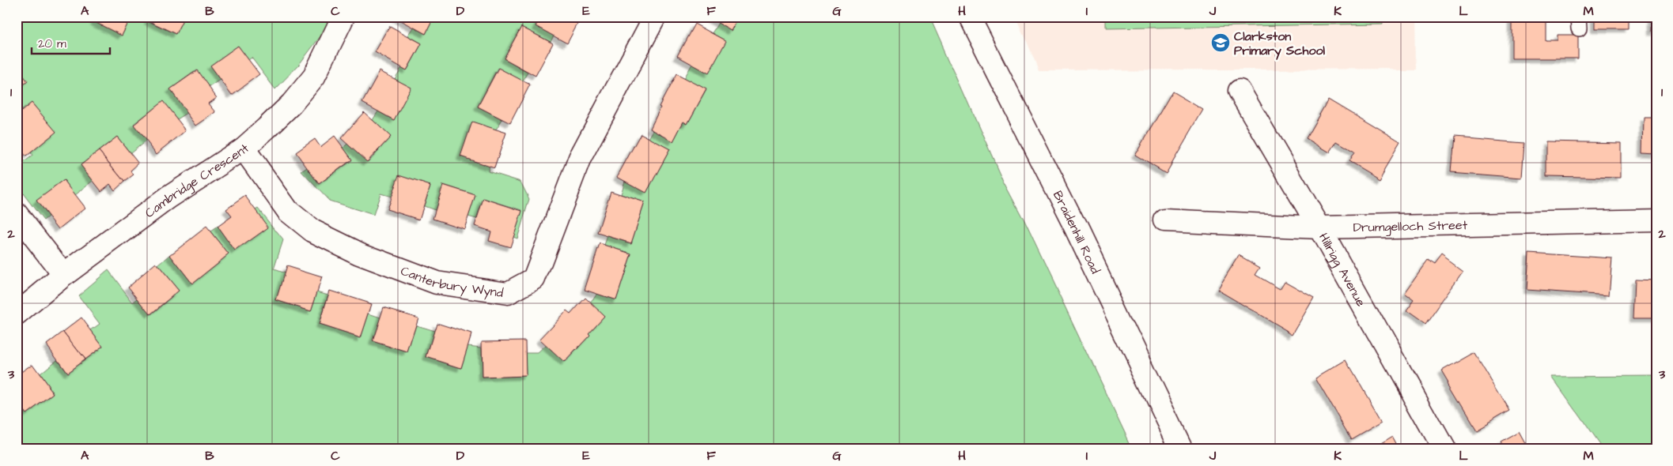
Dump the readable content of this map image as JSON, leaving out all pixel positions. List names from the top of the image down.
{
  "streets": {
    "street": [
      "Cambridge Crescent",
      "Drumgelloch Street",
      "Braidenhill Road",
      "Hillrigg Avenue",
      "Canterbury Wynd"
    ]
  },
  "crossings": [
    ["Cambridge Crescent", "Canterbury Wynd"],
    ["Drumgelloch Street", "Hillrigg Avenue"]
  ],
  "places": {
    "school or university": ["Clarkston Primary School"]
  },
  "scale_bar": "20 m",
  "grid": {
    "columns": [
      "A",
      "B",
      "C",
      "D",
      "E",
      "F",
      "G",
      "H",
      "I",
      "J",
      "K",
      "L",
      "M"
    ],
    "rows": ["1", "2", "3"]
  }
}
